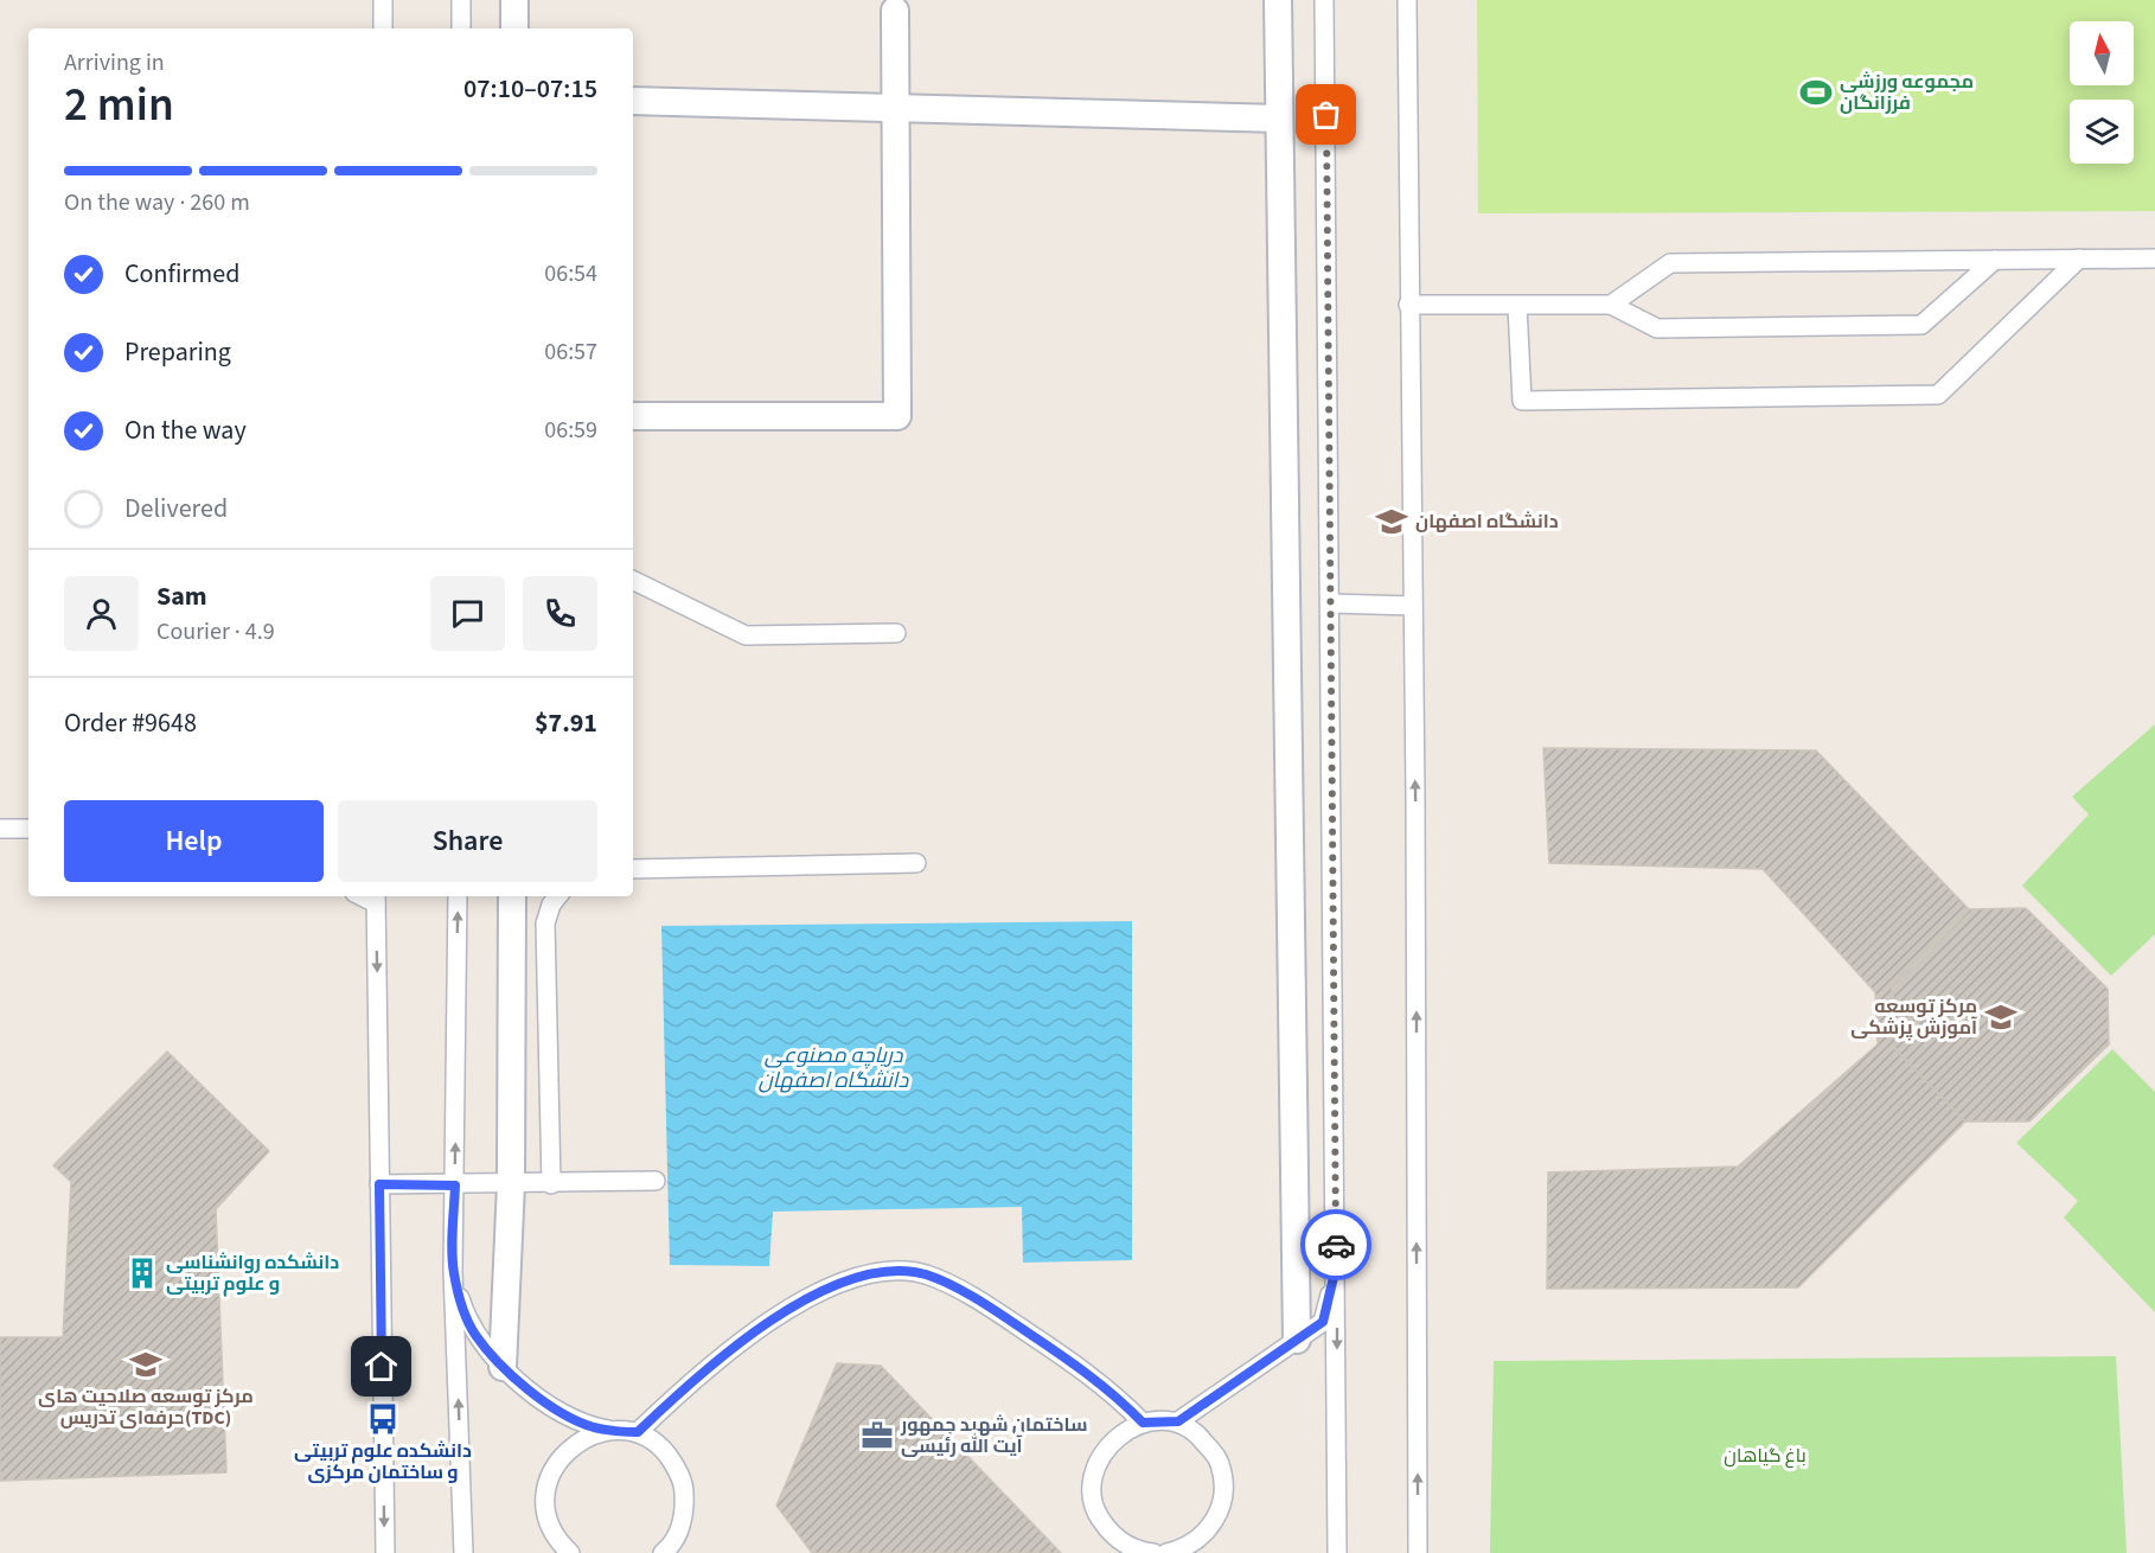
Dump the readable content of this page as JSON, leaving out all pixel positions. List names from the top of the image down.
{
  "water": ["دریاچه مصنوعی دانشگاه اصفهان"],
  "parks": ["باغ گیاهان"],
  "places": {
    "sports": ["مجموعه ورزشی فرزانگان"],
    "school or university": ["دانشگاه اصفهان", "مرکز توسعه آموزش پزشکی", "مرکز توسعه صلاحیت های حرفه‌ای تدریس(TDC)"],
    "building": ["دانشکده روانشناسی و علوم تربیتی"],
    "bus stop": ["دانشکده علوم تربیتی و ساختمان مرکزی"],
    "office": ["ساختمان شهید جمهور آیت الله رئیسی"]
  },
  "north": "top",
  "page": {
    "heading": ["2 min", "Arriving in", "07:10–07:15"],
    "panel": [
      "Sam",
      "Courier · 4.9",
      "Order #9648",
      "$7.91"
    ],
    "bar": "On the way · 260 m",
    "list": [
      ["Confirmed", "06:54"],
      ["Preparing", "06:57"],
      ["On the way", "06:59"],
      "Delivered"
    ],
    "buttons": ["Help", "Share"]
  }
}
